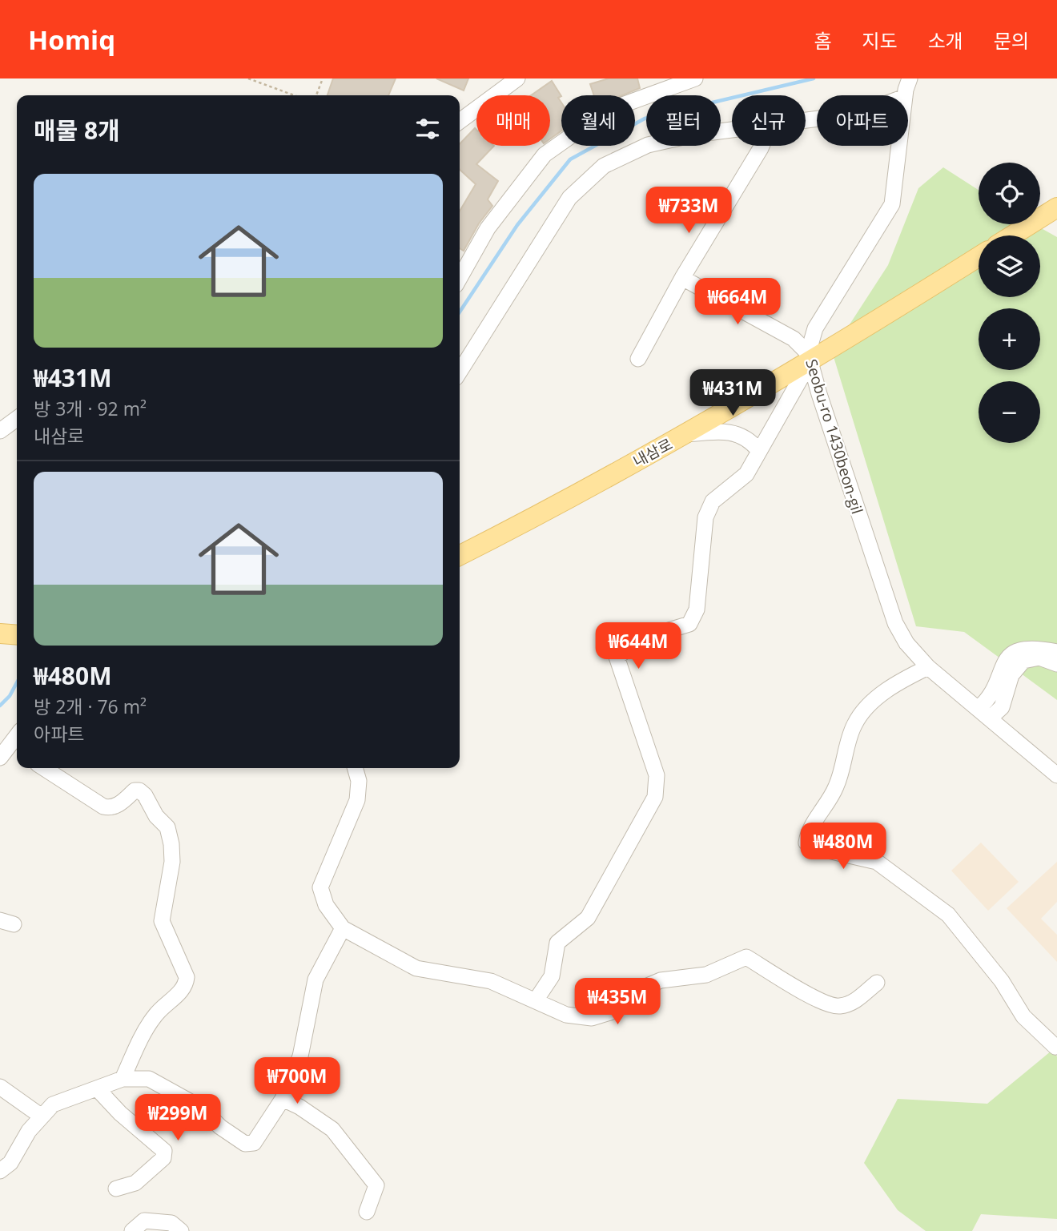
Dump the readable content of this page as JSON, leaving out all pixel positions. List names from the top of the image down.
{
  "streets": {
    "main road": ["내삼로"],
    "street": ["Seobu-ro 1430beon-gil"]
  },
  "crossings": [
    ["Seobu-ro 1430beon-gil", "내삼로"]
  ],
  "page": {
    "header": "Homiq",
    "nav": [
      "홈",
      "지도",
      "소개",
      "문의"
    ],
    "chip": [
      "매매",
      "월세",
      "필터",
      "신규",
      "아파트"
    ],
    "heading": "매물 8개",
    "map_buttons": ["+", "−"],
    "list": [
      {
        "name": "₩431M",
        "note": "방 3개 · 92 m² · 내삼로"
      },
      {
        "name": "₩480M",
        "note": "방 2개 · 76 m² · 아파트"
      }
    ],
    "price": [
      "₩733M",
      "₩664M",
      "₩431M",
      "₩644M",
      "₩480M",
      "₩435M",
      "₩700M",
      "₩299M"
    ]
  }
}
